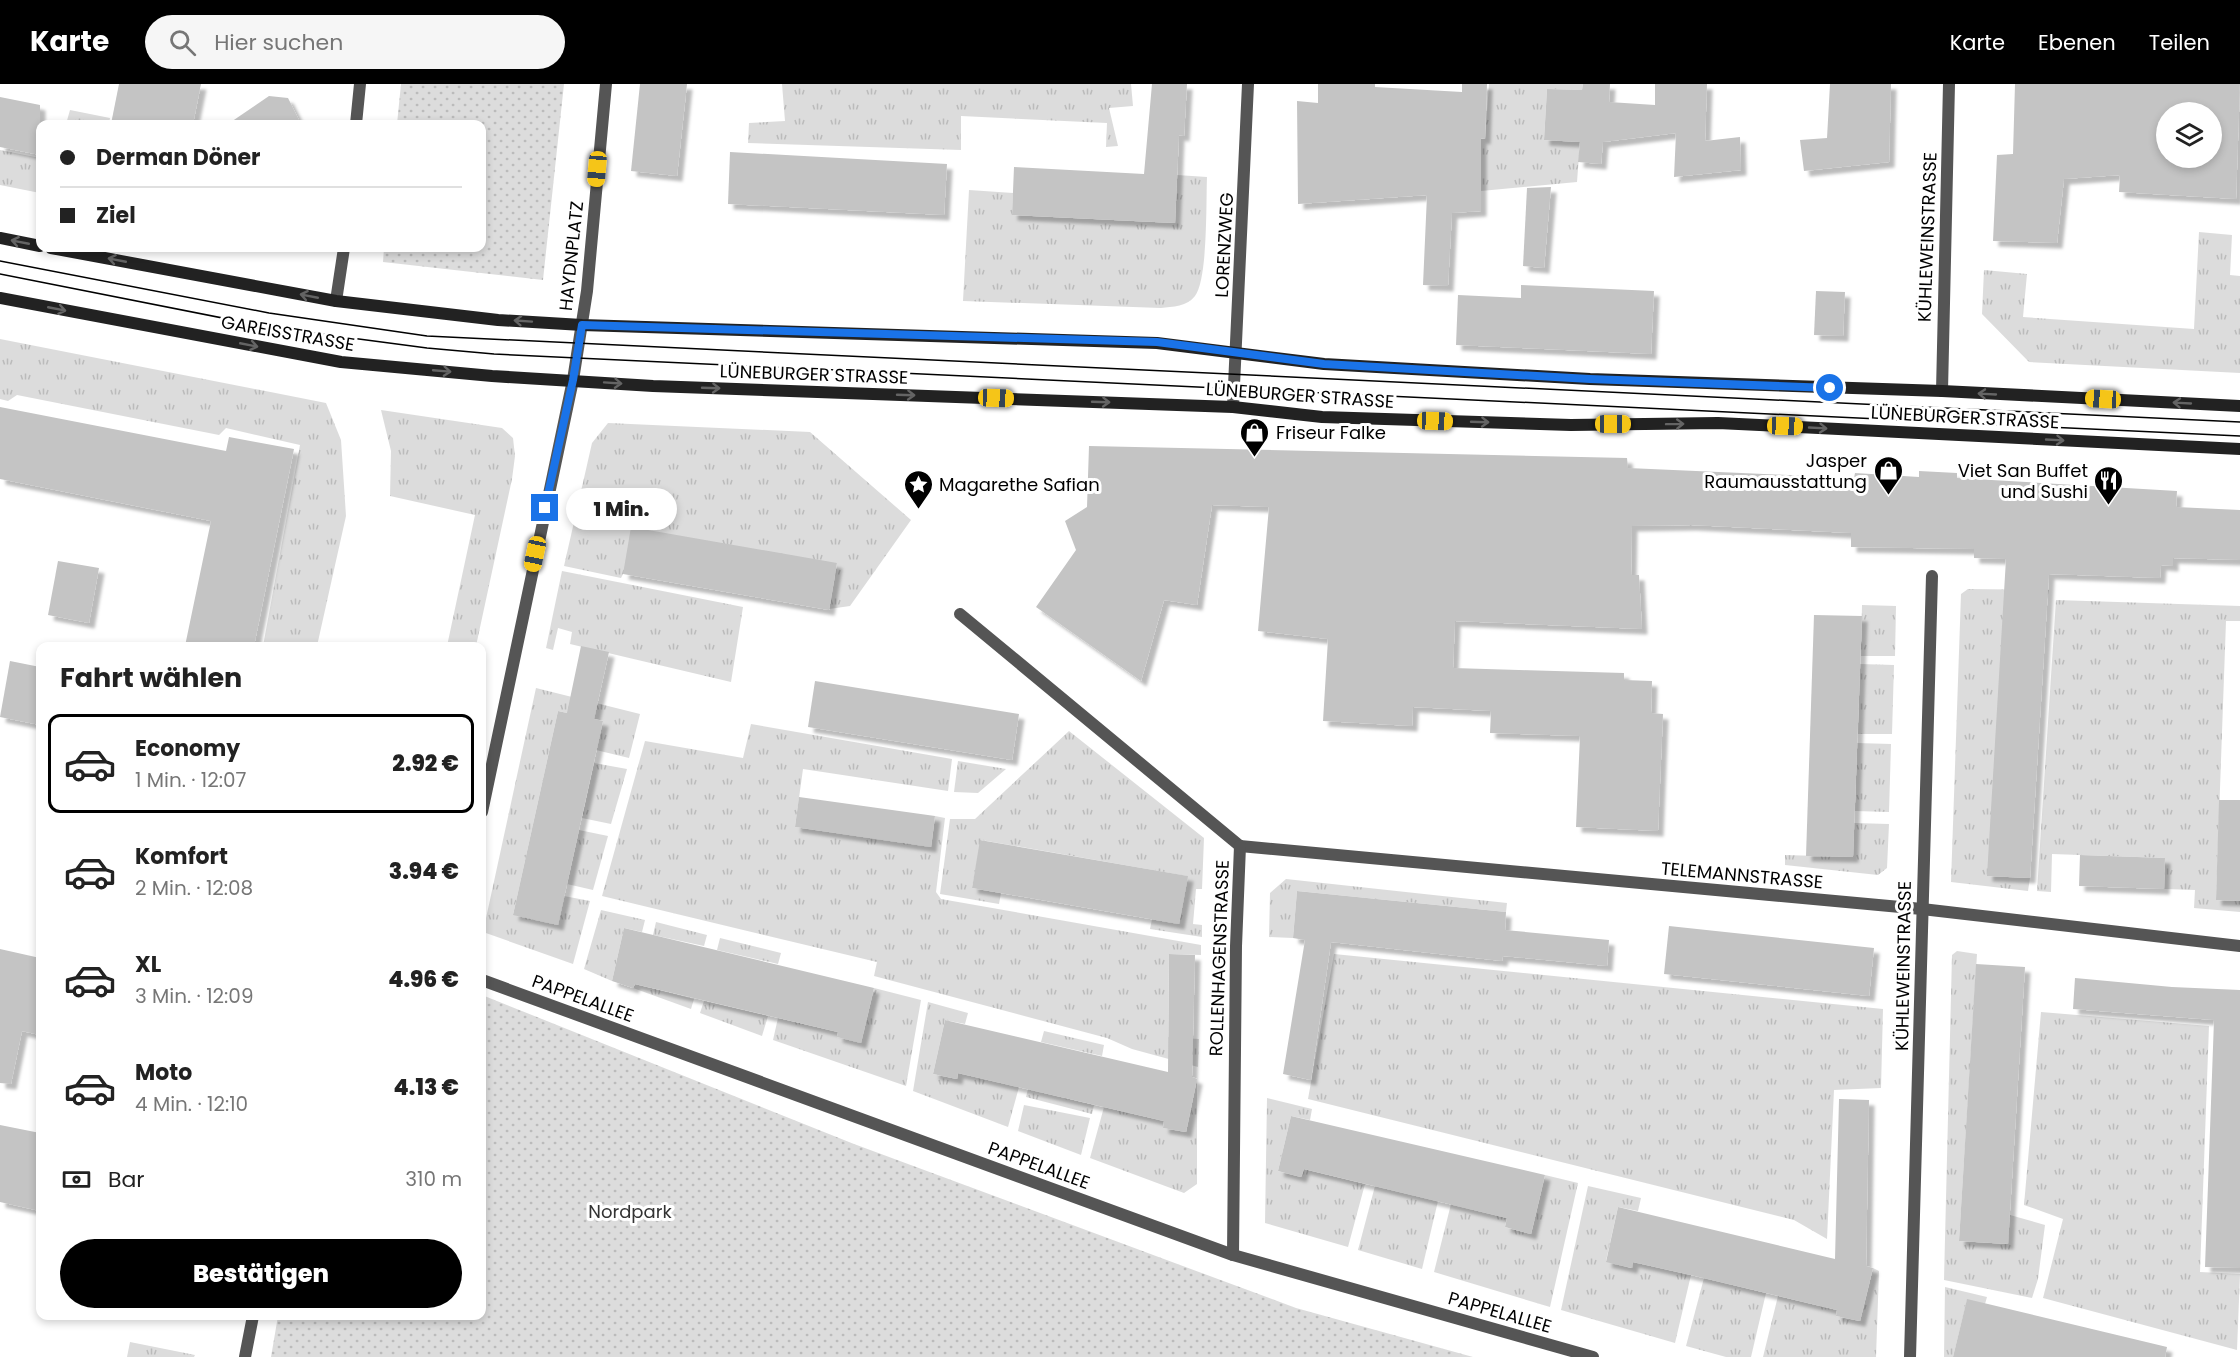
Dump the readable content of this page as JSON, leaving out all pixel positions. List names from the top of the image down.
{
  "streets": {
    "main road": ["GAREISSTRASSE", "LÜNEBURGER STRASSE"],
    "street": [
      "KÜHLEWEINSTRASSE",
      "LORENZWEG",
      "HAYDNPLATZ",
      "TELEMANNSTRASSE",
      "ROLLENHAGENSTRASSE",
      "PAPPELALLEE"
    ]
  },
  "crossings": [
    ["KÜHLEWEINSTRASSE", "LÜNEBURGER STRASSE"],
    ["KÜHLEWEINSTRASSE", "TELEMANNSTRASSE"],
    ["LORENZWEG", "LÜNEBURGER STRASSE"],
    ["HAYDNPLATZ", "GAREISSTRASSE"],
    ["HAYDNPLATZ", "LÜNEBURGER STRASSE"],
    ["GAREISSTRASSE", "LÜNEBURGER STRASSE"],
    ["TELEMANNSTRASSE", "ROLLENHAGENSTRASSE"],
    ["ROLLENHAGENSTRASSE", "PAPPELALLEE"]
  ],
  "parks": ["Nordpark"],
  "places": {
    "shop": ["Friseur Falke", "Jasper Raumausstattung"],
    "restaurant": ["Viet San Buffet und Sushi"],
    "place": ["Magarethe Safian"]
  },
  "page": {
    "header": "Karte",
    "search": "Hier suchen",
    "nav": ["Karte", "Ebenen", "Teilen"],
    "banner": ["Derman Döner", "Ziel"],
    "bubble": "1 Min.",
    "heading": "Fahrt wählen",
    "list": [
      {
        "name": "Economy",
        "note": "1 Min. · 12:07",
        "value": "2.92 €"
      },
      {
        "name": "Komfort",
        "note": "2 Min. · 12:08",
        "value": "3.94 €"
      },
      {
        "name": "XL",
        "note": "3 Min. · 12:09",
        "value": "4.96 €"
      },
      {
        "name": "Moto",
        "note": "4 Min. · 12:10",
        "value": "4.13 €"
      }
    ],
    "pay": ["Bar", "310 m"],
    "buttons": "Bestätigen"
  }
}
